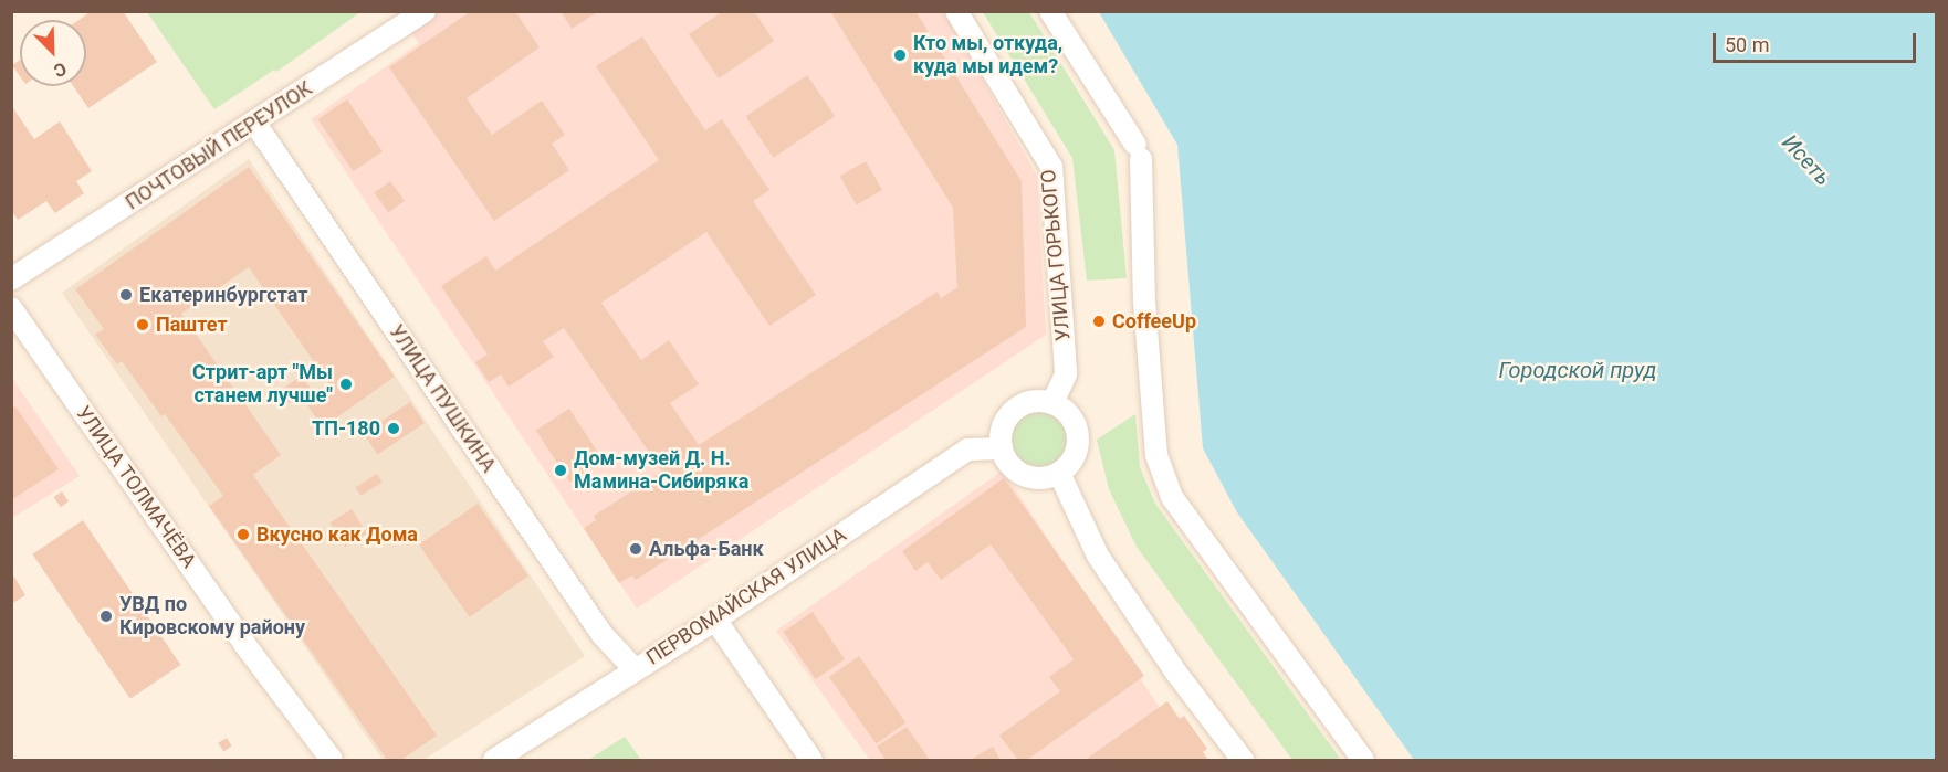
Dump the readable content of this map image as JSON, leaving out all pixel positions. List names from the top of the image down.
{
  "streets": {
    "street": [
      "ПОЧТОВЫЙ ПЕРЕУЛОК",
      "УЛИЦА ГОРЬКОГО",
      "УЛИЦА ПУШКИНА",
      "УЛИЦА ТОЛМАЧЁВА",
      "ПЕРВОМАЙСКАЯ УЛИЦА"
    ]
  },
  "crossings": [
    ["ПОЧТОВЫЙ ПЕРЕУЛОК", "УЛИЦА ПУШКИНА"],
    ["УЛИЦА ГОРЬКОГО", "ПЕРВОМАЙСКАЯ УЛИЦА"],
    ["УЛИЦА ПУШКИНА", "ПЕРВОМАЙСКАЯ УЛИЦА"]
  ],
  "water": ["Исеть", "Городской пруд"],
  "places": [
    "Кто мы, откуда, куда мы идем?",
    "Екатеринбургстат",
    "CoffeeUp",
    "Паштет",
    "Стрит-арт \"Мы станем лучше\"",
    "ТП-180",
    "Дом-музей Д. Н. Мамина-Сибиряка",
    "Вкусно как Дома",
    "Альфа-Банк",
    "УВД по Кировскому району"
  ],
  "scale_bar": "50 m",
  "north": "bottom right"
}
